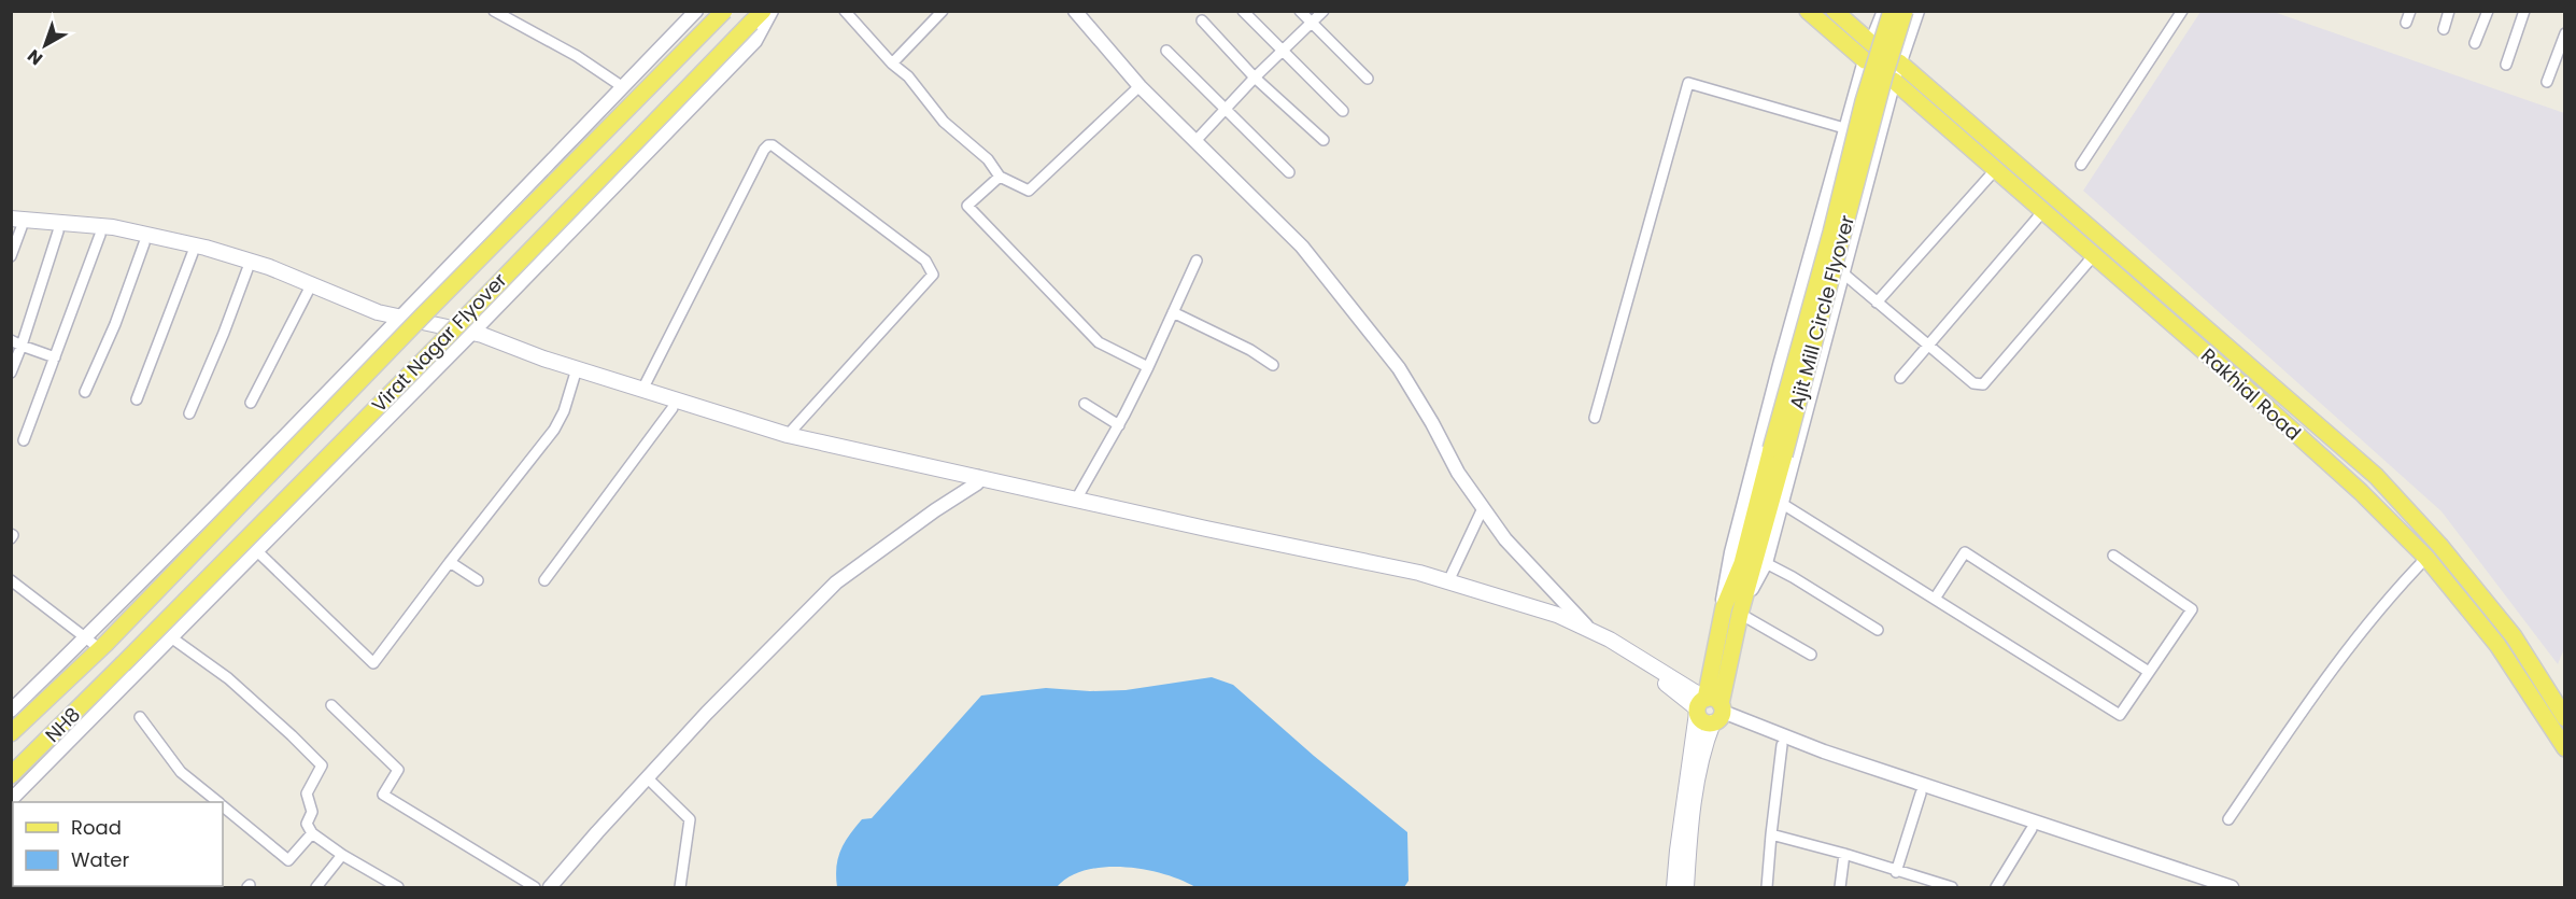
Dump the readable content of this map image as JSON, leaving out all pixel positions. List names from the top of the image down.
{
  "streets": {
    "main road": [
      "Ajit Mill Circle Flyover",
      "Virat Nagar Flyover",
      "Rakhial Road",
      "NH8"
    ]
  },
  "crossings": [
    ["Virat Nagar Flyover", "NH8"]
  ],
  "legend": ["Road", "Water"],
  "north": "bottom left"
}
